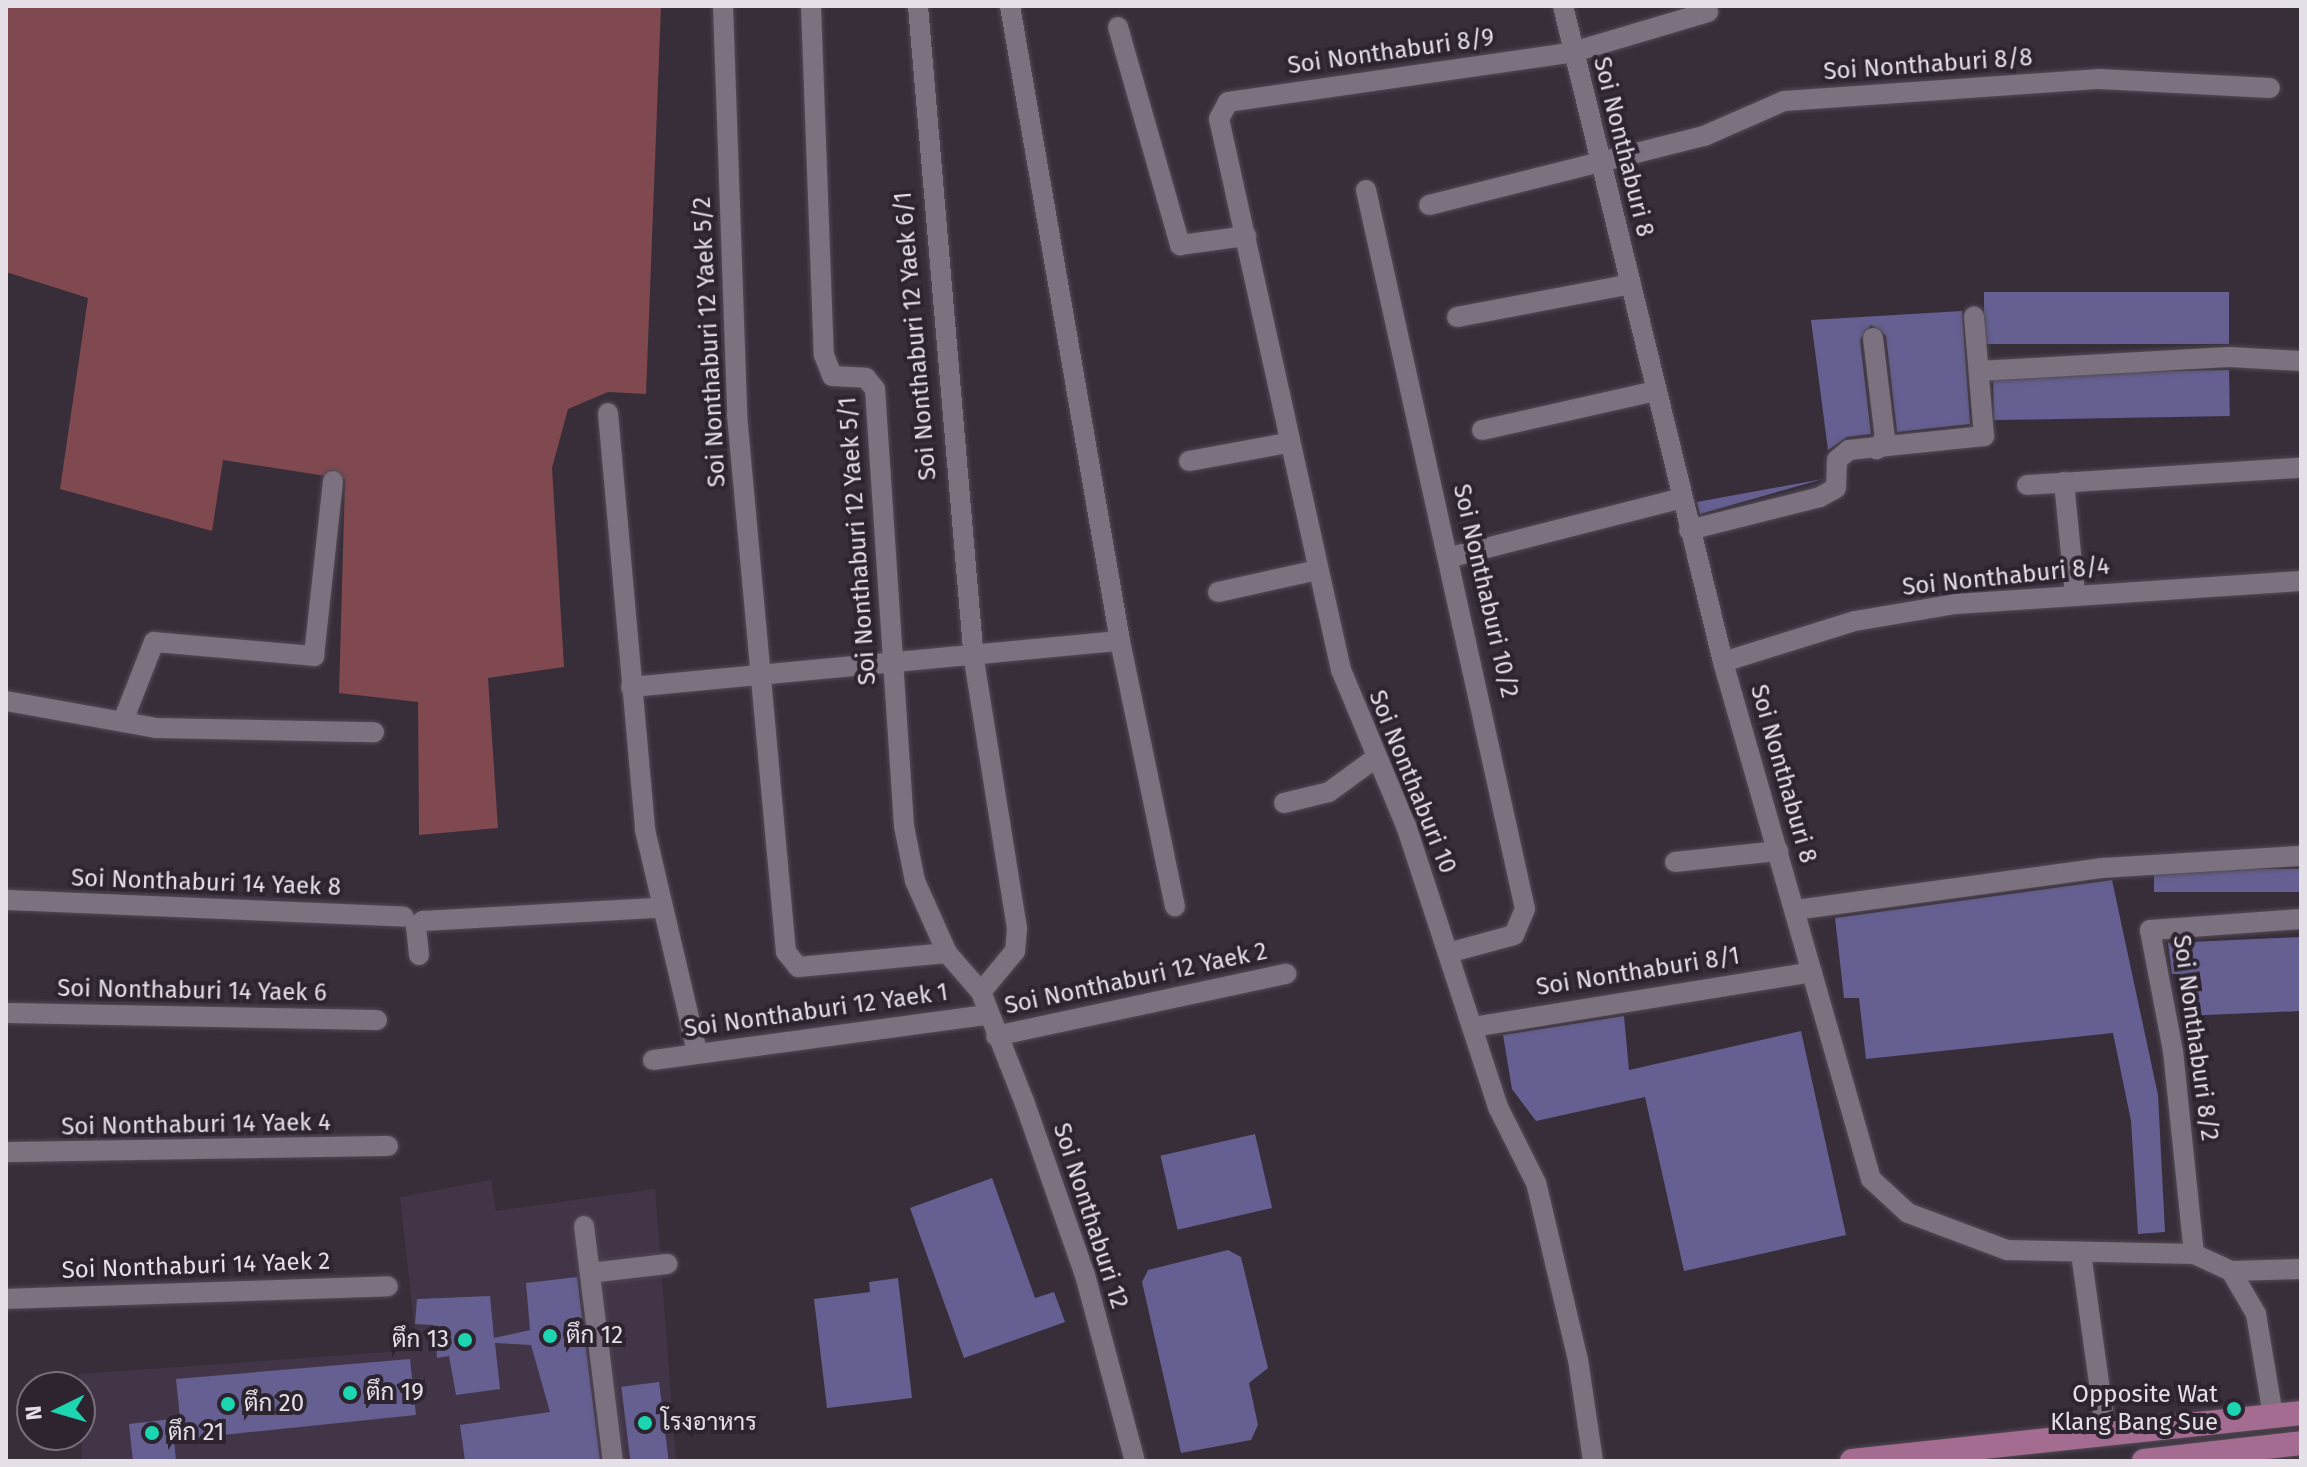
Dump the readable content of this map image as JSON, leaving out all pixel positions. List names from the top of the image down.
{
  "streets": {
    "street": [
      "Soi Nonthaburi 8/9",
      "Soi Nonthaburi 8/8",
      "Soi Nonthaburi 8",
      "Soi Nonthaburi 12 Yaek 6/1",
      "Soi Nonthaburi 12 Yaek 5/2",
      "Soi Nonthaburi 12 Yaek 5/1",
      "Soi Nonthaburi 8/4",
      "Soi Nonthaburi 10/2",
      "Soi Nonthaburi 10",
      "Soi Nonthaburi 14 Yaek 8",
      "Soi Nonthaburi 8/1",
      "Soi Nonthaburi 12 Yaek 2",
      "Soi Nonthaburi 14 Yaek 6",
      "Soi Nonthaburi 12 Yaek 1",
      "Soi Nonthaburi 8/2",
      "Soi Nonthaburi 14 Yaek 4",
      "Soi Nonthaburi 12",
      "Soi Nonthaburi 14 Yaek 2"
    ]
  },
  "crossings": [
    ["Soi Nonthaburi 8/9", "Soi Nonthaburi 8"],
    ["Soi Nonthaburi 8/9", "Soi Nonthaburi 10"],
    ["Soi Nonthaburi 8/8", "Soi Nonthaburi 8"],
    ["Soi Nonthaburi 8", "Soi Nonthaburi 8/4"],
    ["Soi Nonthaburi 8", "Soi Nonthaburi 8/1"],
    ["Soi Nonthaburi 8", "Soi Nonthaburi 8/2"],
    ["Soi Nonthaburi 12 Yaek 6/1", "Soi Nonthaburi 12 Yaek 5/1"],
    ["Soi Nonthaburi 12 Yaek 6/1", "Soi Nonthaburi 12"],
    ["Soi Nonthaburi 12 Yaek 5/2", "Soi Nonthaburi 12 Yaek 5/1"],
    ["Soi Nonthaburi 12 Yaek 5/1", "Soi Nonthaburi 12"],
    ["Soi Nonthaburi 10/2", "Soi Nonthaburi 10"],
    ["Soi Nonthaburi 10", "Soi Nonthaburi 8/1"],
    ["Soi Nonthaburi 12 Yaek 2", "Soi Nonthaburi 12"],
    ["Soi Nonthaburi 12 Yaek 1", "Soi Nonthaburi 12"]
  ],
  "places": [
    "ตึก 12",
    "ตึก 13",
    "ตึก 19",
    "ตึก 20",
    "Opposite Wat Klang Bang Sue",
    "โรงอาหาร",
    "ตึก 21"
  ],
  "north": "left"
}
